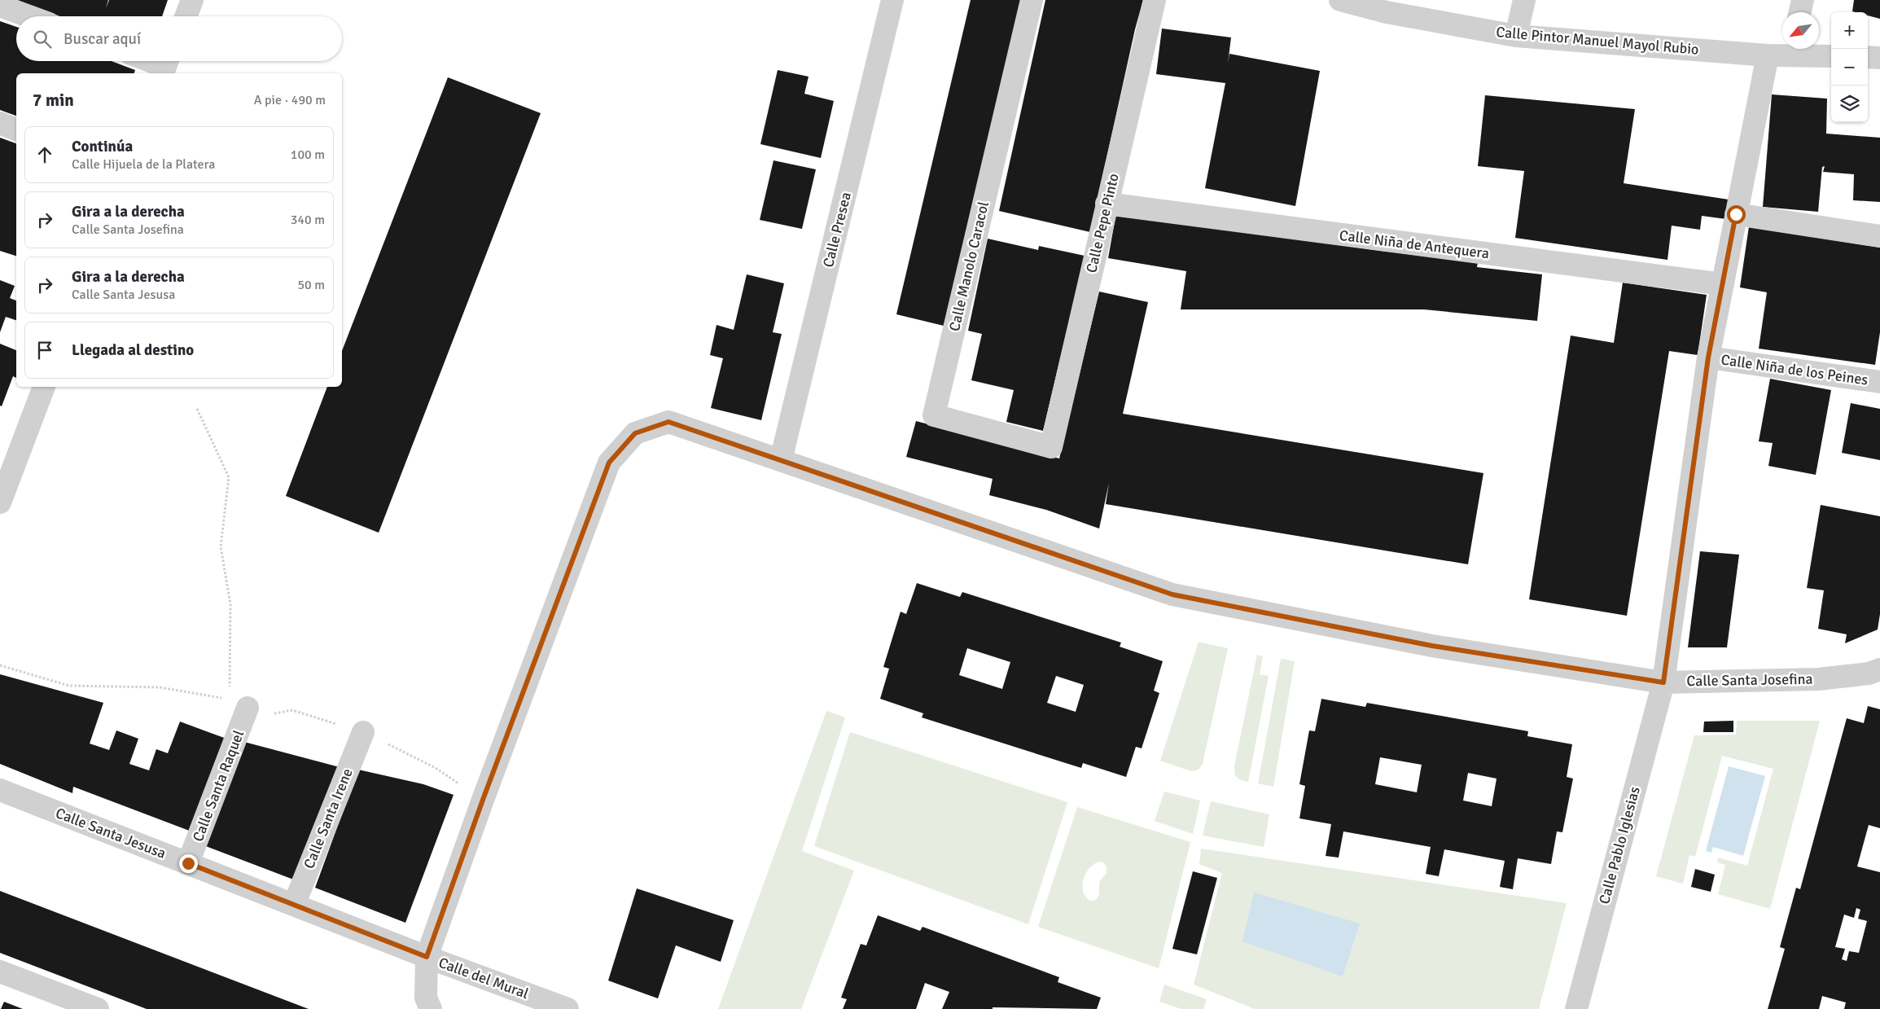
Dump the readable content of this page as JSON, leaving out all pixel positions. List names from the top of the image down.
{
  "streets": {
    "street": [
      "Calle Pintor Manuel Mayol Rubio",
      "Calle Pepe Pinto",
      "Calle Presea",
      "Calle Niña de Antequera",
      "Calle Manolo Caracol",
      "Calle Niña de los Peines",
      "Calle Santa Josefina",
      "Calle Santa Raquel",
      "Calle Santa Irene",
      "Calle Santa Jesusa",
      "Calle Pablo Iglesias",
      "Calle del Mural"
    ]
  },
  "crossings": [
    ["Calle Pintor Manuel Mayol Rubio", "Calle Pablo Iglesias"],
    ["Calle Pepe Pinto", "Calle Niña de Antequera"],
    ["Calle Pepe Pinto", "Calle Manolo Caracol"],
    ["Calle Presea", "Calle Santa Josefina"],
    ["Calle Niña de Antequera", "Calle Pablo Iglesias"],
    ["Calle Niña de los Peines", "Calle Pablo Iglesias"],
    ["Calle Santa Josefina", "Calle Santa Jesusa"],
    ["Calle Santa Josefina", "Calle Pablo Iglesias"],
    ["Calle Santa Josefina", "Calle del Mural"],
    ["Calle Santa Raquel", "Calle Santa Jesusa"],
    ["Calle Santa Irene", "Calle Santa Jesusa"],
    ["Calle Santa Jesusa", "Calle del Mural"]
  ],
  "north": "bottom left",
  "page": {
    "map_buttons": ["+", "−"],
    "search": "Buscar aquí",
    "heading": ["7 min", "A pie · 490 m"],
    "list": [
      ["Continúa", "Calle Hijuela de la Platera", "100 m"],
      ["Gira a la derecha", "Calle Santa Josefina", "340 m"],
      ["Gira a la derecha", "Calle Santa Jesusa", "50 m"],
      "Llegada al destino"
    ]
  }
}
